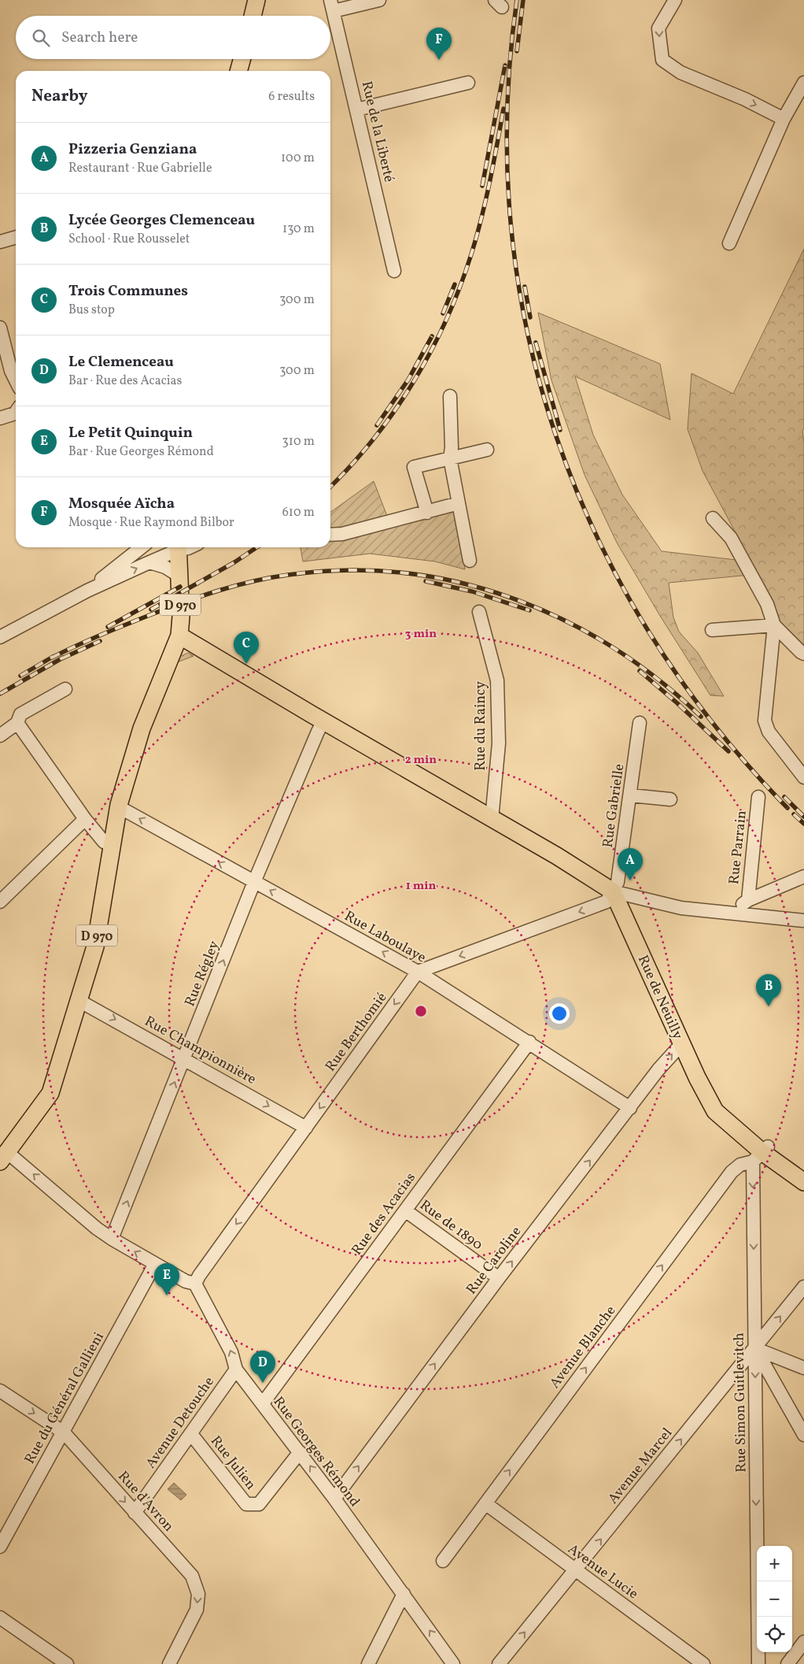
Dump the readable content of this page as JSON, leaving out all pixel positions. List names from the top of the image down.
{
  "streets": {
    "main road": ["D 970", "Rue de Neuilly"],
    "street": [
      "Rue de la Liberté",
      "Rue du Raincy",
      "Rue Gabrielle",
      "Rue Parrain",
      "Rue Laboulaye",
      "Rue Régley",
      "Rue Berthomié",
      "Rue Championnière",
      "Rue des Acacias",
      "Rue de 1890",
      "Rue Caroline",
      "Avenue Blanche",
      "Rue du Général Gallieni",
      "Rue Simon Guitlevitch",
      "Avenue Detouche",
      "Rue Georges Rémond",
      "Rue Julien",
      "Avenue Marcel",
      "Rue d'Avron",
      "Avenue Lucie"
    ]
  },
  "crossings": [
    ["D 970", "Rue Laboulaye"],
    ["D 970", "Rue Championnière"],
    ["Rue Gabrielle", "Rue de Neuilly"],
    ["Rue Laboulaye", "Rue Régley"],
    ["Rue Laboulaye", "Rue Berthomié"],
    ["Rue Laboulaye", "Rue des Acacias"],
    ["Rue Laboulaye", "Rue Caroline"],
    ["Rue Régley", "Rue Championnière"],
    ["Rue de Neuilly", "Rue Caroline"],
    ["Rue de Neuilly", "Avenue Blanche"],
    ["Rue de Neuilly", "Rue Simon Guitlevitch"],
    ["Rue Berthomié", "Rue Championnière"],
    ["Rue Berthomié", "Rue Georges Rémond"],
    ["Rue des Acacias", "Rue de 1890"],
    ["Rue des Acacias", "Rue Georges Rémond"],
    ["Rue de 1890", "Rue Caroline"],
    ["Rue Caroline", "Rue Georges Rémond"],
    ["Avenue Blanche", "Rue Simon Guitlevitch"],
    ["Avenue Blanche", "Avenue Lucie"],
    ["Rue du Général Gallieni", "Rue d'Avron"],
    ["Rue Simon Guitlevitch", "Avenue Marcel"],
    ["Avenue Detouche", "Rue Georges Rémond"],
    ["Avenue Detouche", "Rue Julien"],
    ["Avenue Detouche", "Rue d'Avron"],
    ["Rue Georges Rémond", "Rue Julien"],
    ["Avenue Marcel", "Avenue Lucie"]
  ],
  "one_way": [
    "Rue Laboulaye",
    "Rue Régley",
    "Rue Berthomié",
    "Rue Championnière",
    "Rue Caroline",
    "Avenue Blanche",
    "Rue Simon Guitlevitch",
    "Rue Georges Rémond",
    "Avenue Marcel",
    "Rue d'Avron"
  ],
  "page": {
    "search": "Search here",
    "pins": [
      "F",
      "C",
      "A",
      "B",
      "E",
      "D"
    ],
    "heading": ["Nearby", "6 results"],
    "list": [
      {
        "mark": "A",
        "name": "Pizzeria Genziana",
        "note": "Restaurant · Rue Gabrielle",
        "value": "100 m"
      },
      {
        "mark": "B",
        "name": "Lycée Georges Clemenceau",
        "note": "School · Rue Rousselet",
        "value": "130 m"
      },
      {
        "mark": "C",
        "name": "Trois Communes",
        "note": "Bus stop",
        "value": "300 m"
      },
      {
        "mark": "D",
        "name": "Le Clemenceau",
        "note": "Bar · Rue des Acacias",
        "value": "300 m"
      },
      {
        "mark": "E",
        "name": "Le Petit Quinquin",
        "note": "Bar · Rue Georges Rémond",
        "value": "310 m"
      },
      {
        "mark": "F",
        "name": "Mosquée Aïcha",
        "note": "Mosque · Rue Raymond Bilbor",
        "value": "610 m"
      }
    ],
    "map_buttons": ["+", "−"]
  },
  "rings": ["3 min", "2 min", "1 min"]
}
